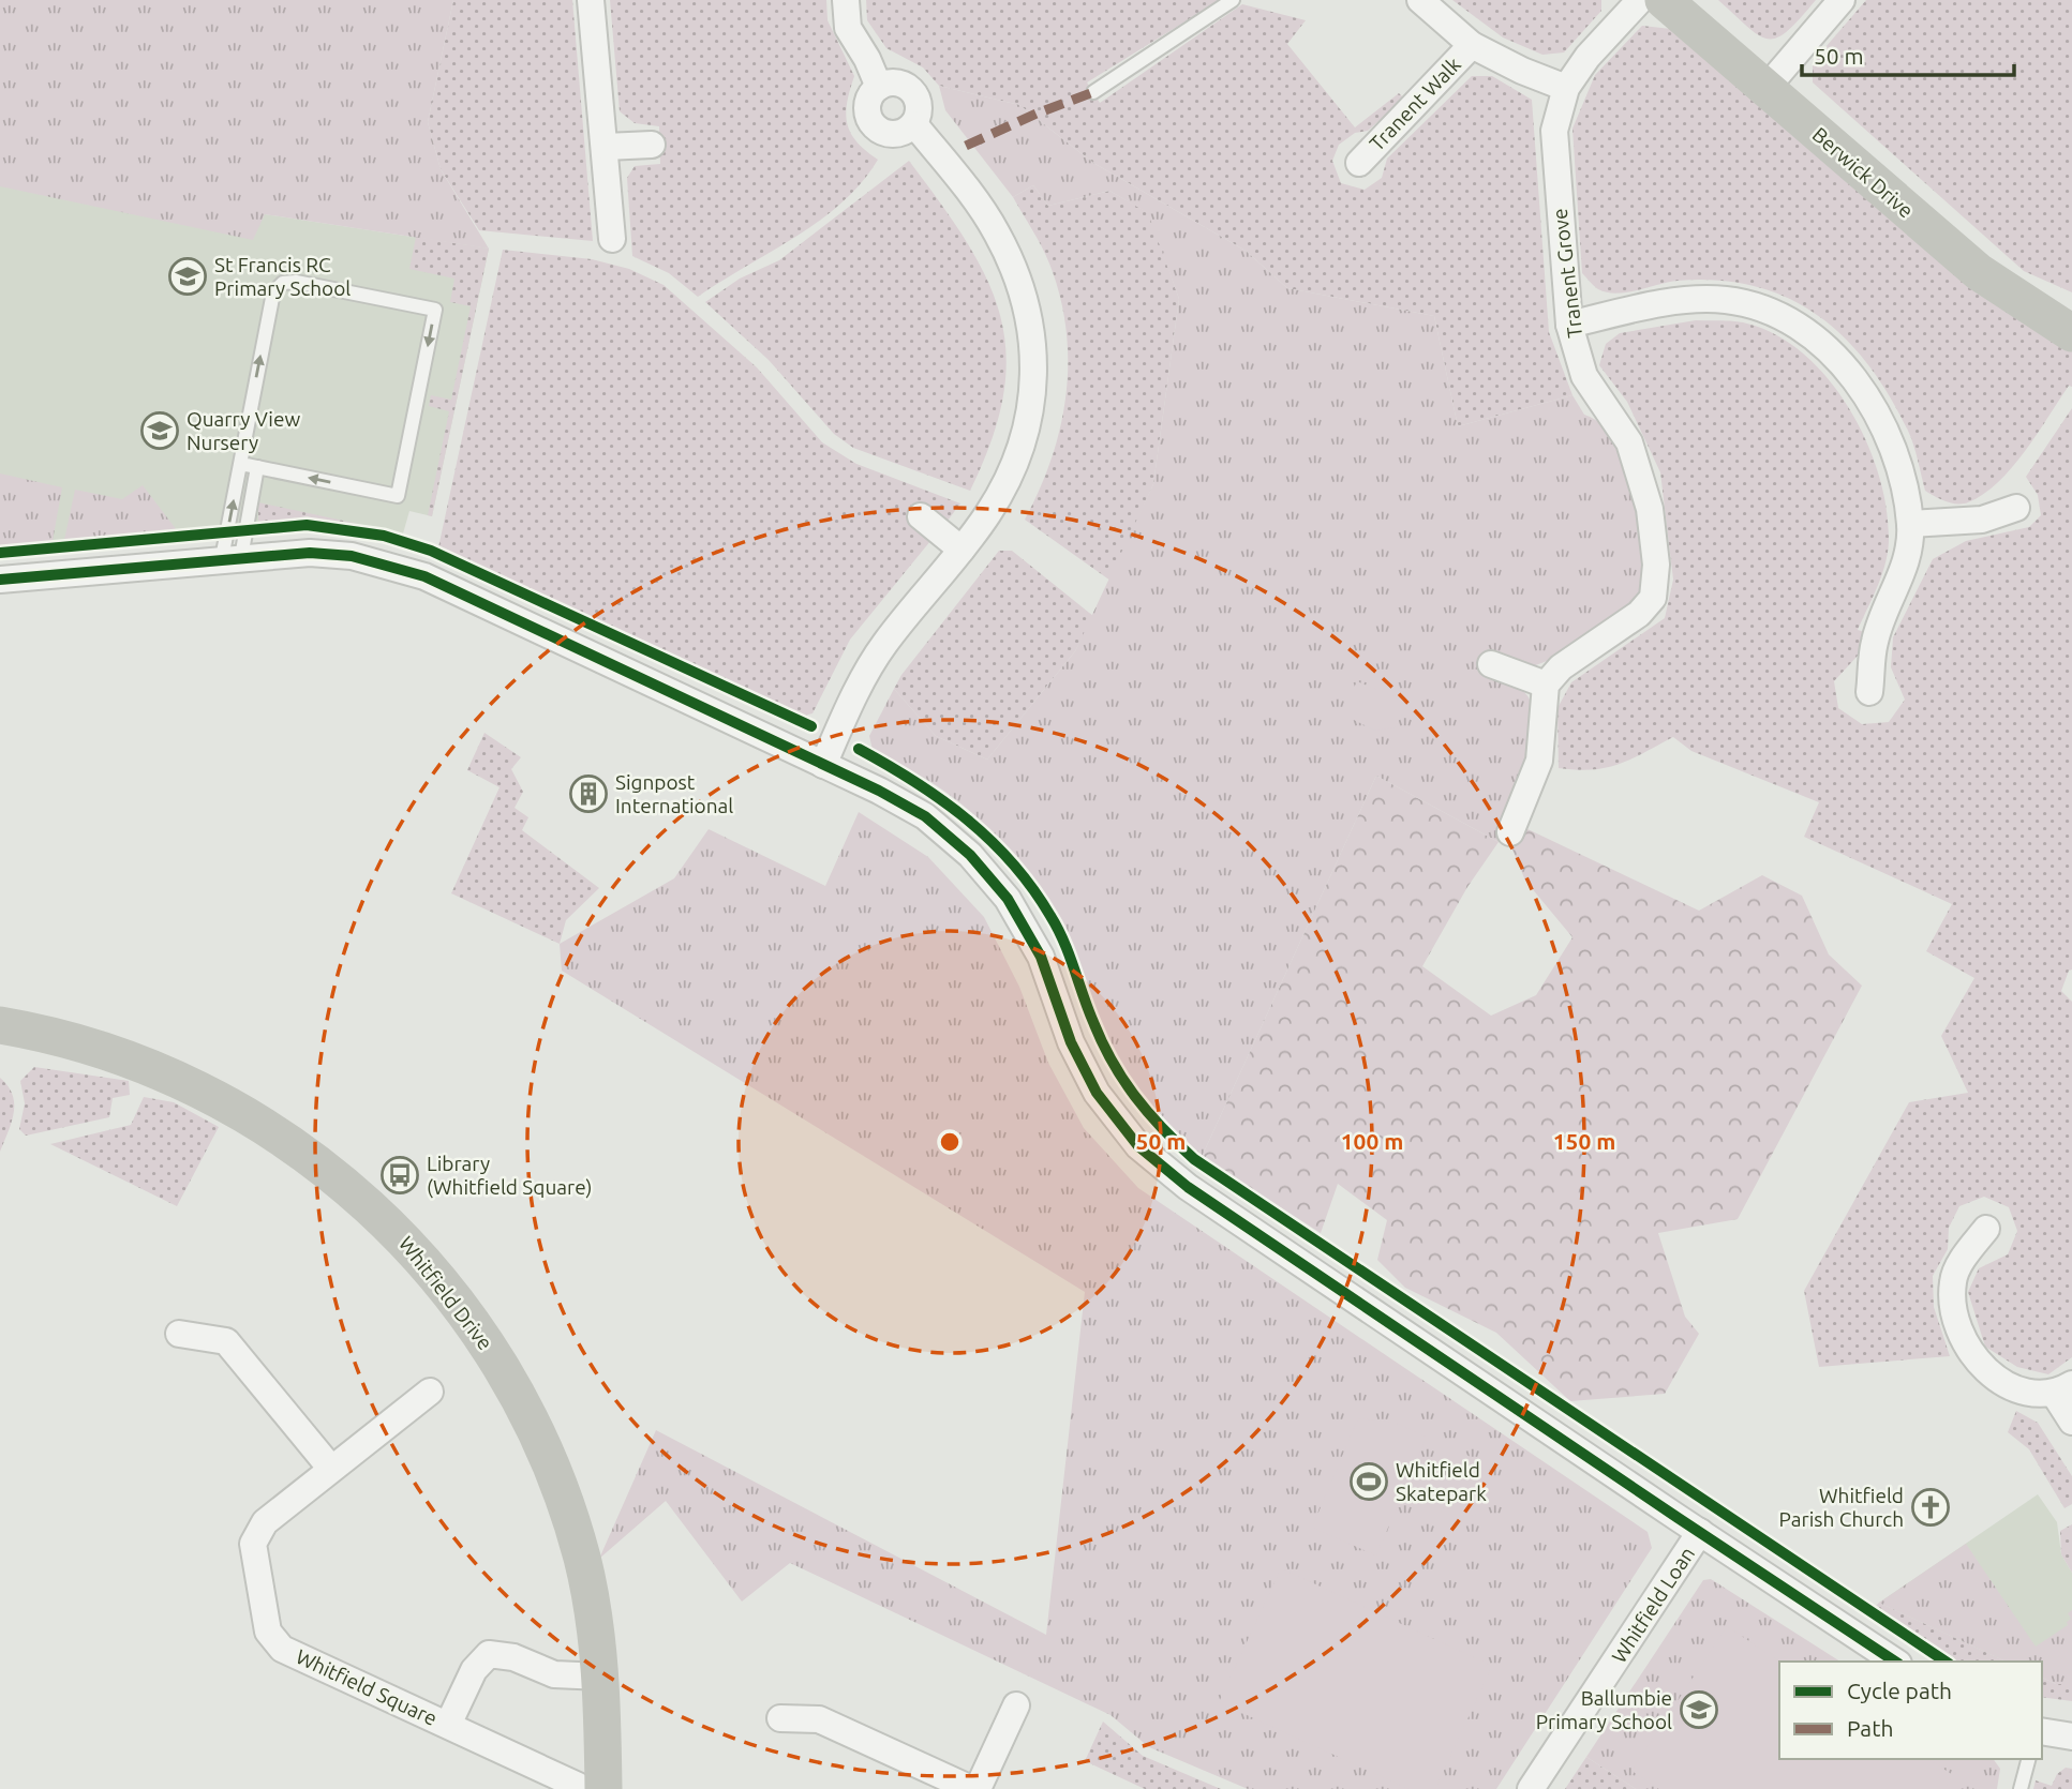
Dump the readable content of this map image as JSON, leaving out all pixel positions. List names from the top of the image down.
{
  "streets": {
    "street": [
      "Tranent Walk",
      "Berwick Drive",
      "Tranent Grove",
      "Whitfield Drive",
      "Whitfield Loan",
      "Whitfield Square"
    ]
  },
  "crossings": [
    ["Tranent Walk", "Tranent Grove"],
    ["Whitfield Drive", "Whitfield Square"]
  ],
  "places": {
    "school or university": ["St Francis RC Primary School", "Quarry View Nursery", "Ballumbie Primary School"],
    "building": ["Signpost International"],
    "bus stop": ["Library (Whitfield Square)"],
    "sports": ["Whitfield Skatepark"],
    "church": ["Whitfield Parish Church"]
  },
  "legend": ["Cycle path", "Path"],
  "scale_bar": "50 m",
  "rings": ["50 m", "100 m", "150 m"]
}
